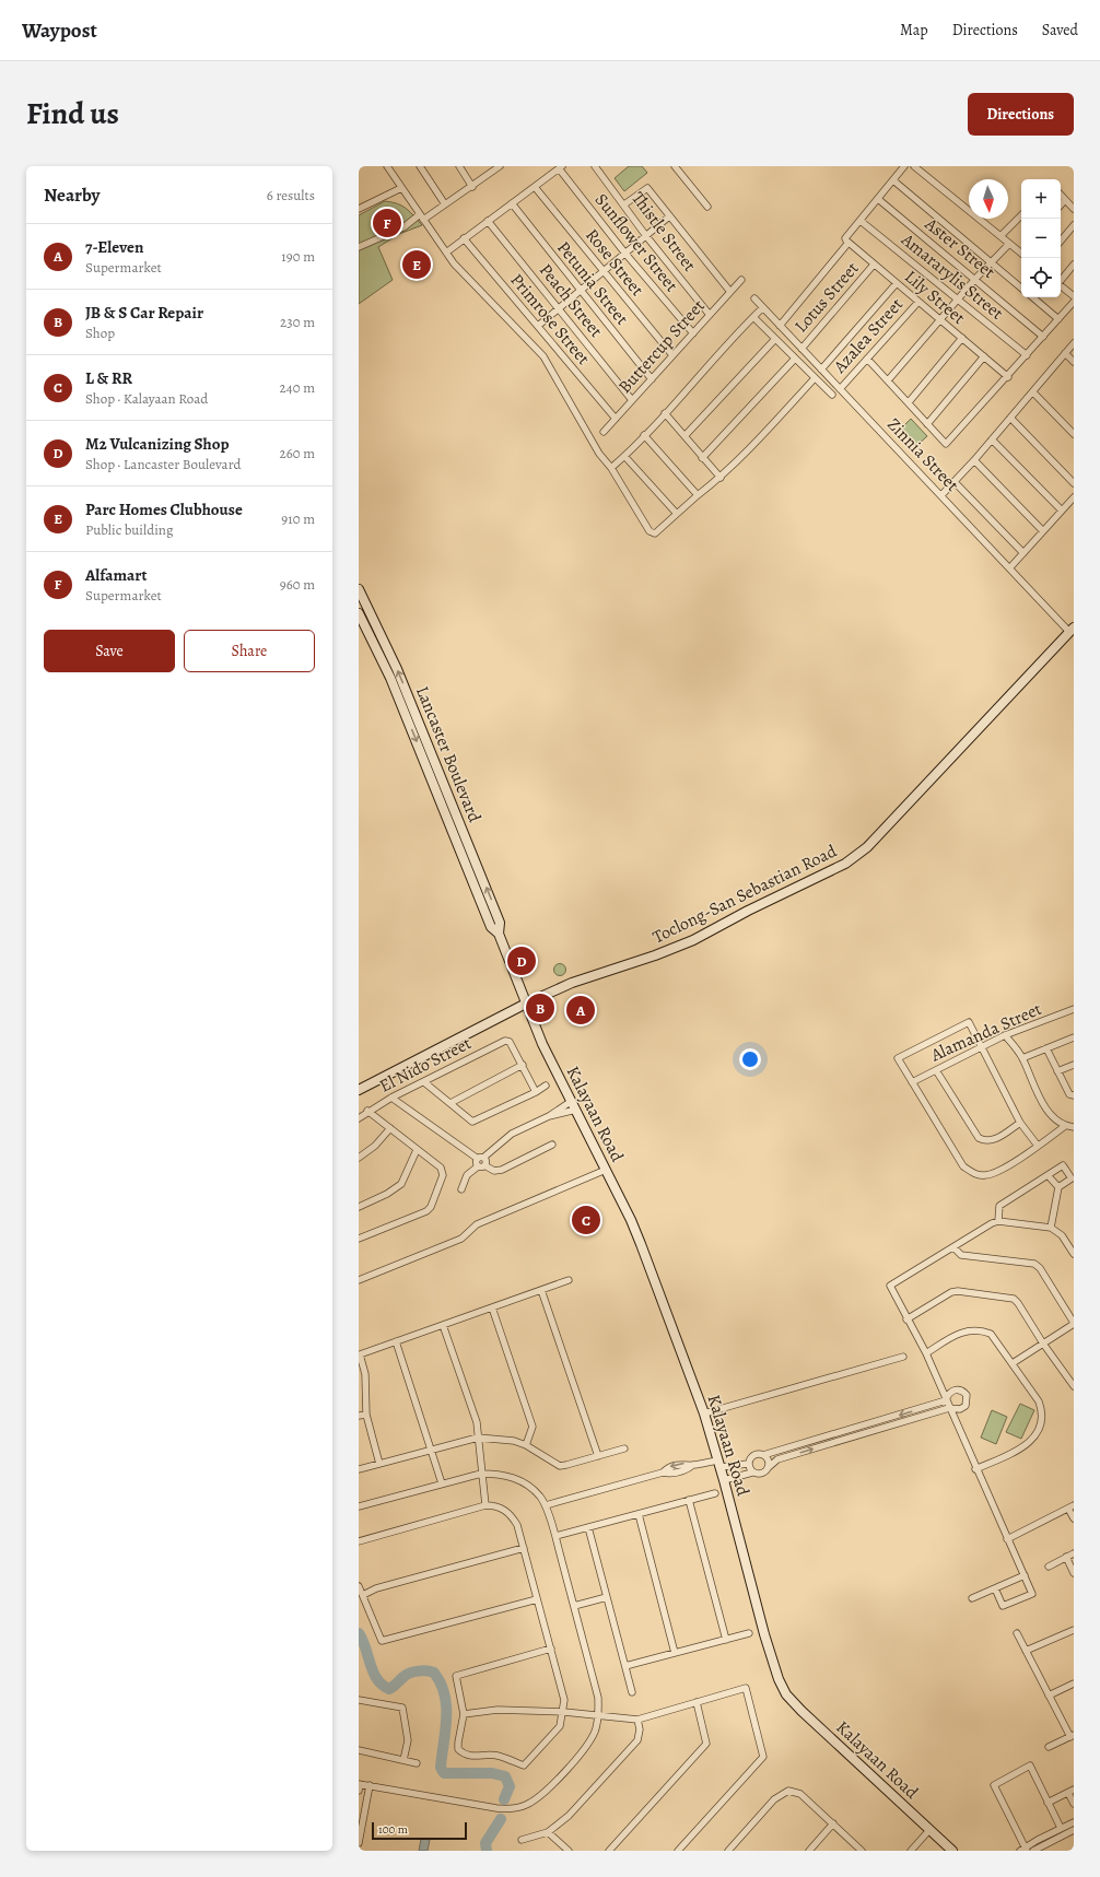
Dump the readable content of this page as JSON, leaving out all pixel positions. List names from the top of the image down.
{
  "streets": {
    "main road": ["Lancaster Boulevard", "Toclong-San Sebastian Road", "Kalayaan Road"],
    "street": [
      "Thistle Street",
      "Sunflower Street",
      "Aster Street",
      "Rose Street",
      "Amararylis Street",
      "Petunia Street",
      "Lotus Street",
      "Lily Street",
      "Peach Street",
      "Primrose Street",
      "Azalea Street",
      "Buttercup Street",
      "Zinnia Street",
      "Alamanda Street",
      "El Nido Street"
    ]
  },
  "crossings": [
    ["Thistle Street", "Buttercup Street"],
    ["Sunflower Street", "Buttercup Street"],
    ["Rose Street", "Buttercup Street"],
    ["Petunia Street", "Buttercup Street"],
    ["Lotus Street", "Lily Street"],
    ["Lotus Street", "Zinnia Street"],
    ["Lily Street", "Azalea Street"],
    ["Peach Street", "Buttercup Street"],
    ["Primrose Street", "Buttercup Street"],
    ["Azalea Street", "Zinnia Street"],
    ["Zinnia Street", "Toclong-San Sebastian Road"],
    ["Lancaster Boulevard", "Toclong-San Sebastian Road"],
    ["Lancaster Boulevard", "Kalayaan Road"],
    ["Toclong-San Sebastian Road", "Kalayaan Road"]
  ],
  "scale_bar": "100 m",
  "north": "bottom",
  "page": {
    "header": "Waypost",
    "nav": ["Map", "Directions", "Saved"],
    "title": "Find us",
    "buttons": [
      "Directions",
      ["Save", "Share"]
    ],
    "heading": ["Nearby", "6 results"],
    "map_buttons": ["+", "−"],
    "pins": [
      "F",
      "E",
      "D",
      "B",
      "A",
      "C"
    ],
    "list": [
      {
        "mark": "A",
        "name": "7-Eleven",
        "note": "Supermarket",
        "value": "190 m"
      },
      {
        "mark": "B",
        "name": "JB & S Car Repair",
        "note": "Shop",
        "value": "230 m"
      },
      {
        "mark": "C",
        "name": "L & RR",
        "note": "Shop · Kalayaan Road",
        "value": "240 m"
      },
      {
        "mark": "D",
        "name": "M2 Vulcanizing Shop",
        "note": "Shop · Lancaster Boulevard",
        "value": "260 m"
      },
      {
        "mark": "E",
        "name": "Parc Homes Clubhouse",
        "note": "Public building",
        "value": "910 m"
      },
      {
        "mark": "F",
        "name": "Alfamart",
        "note": "Supermarket",
        "value": "960 m"
      }
    ],
    "scale": "100 m"
  }
}
